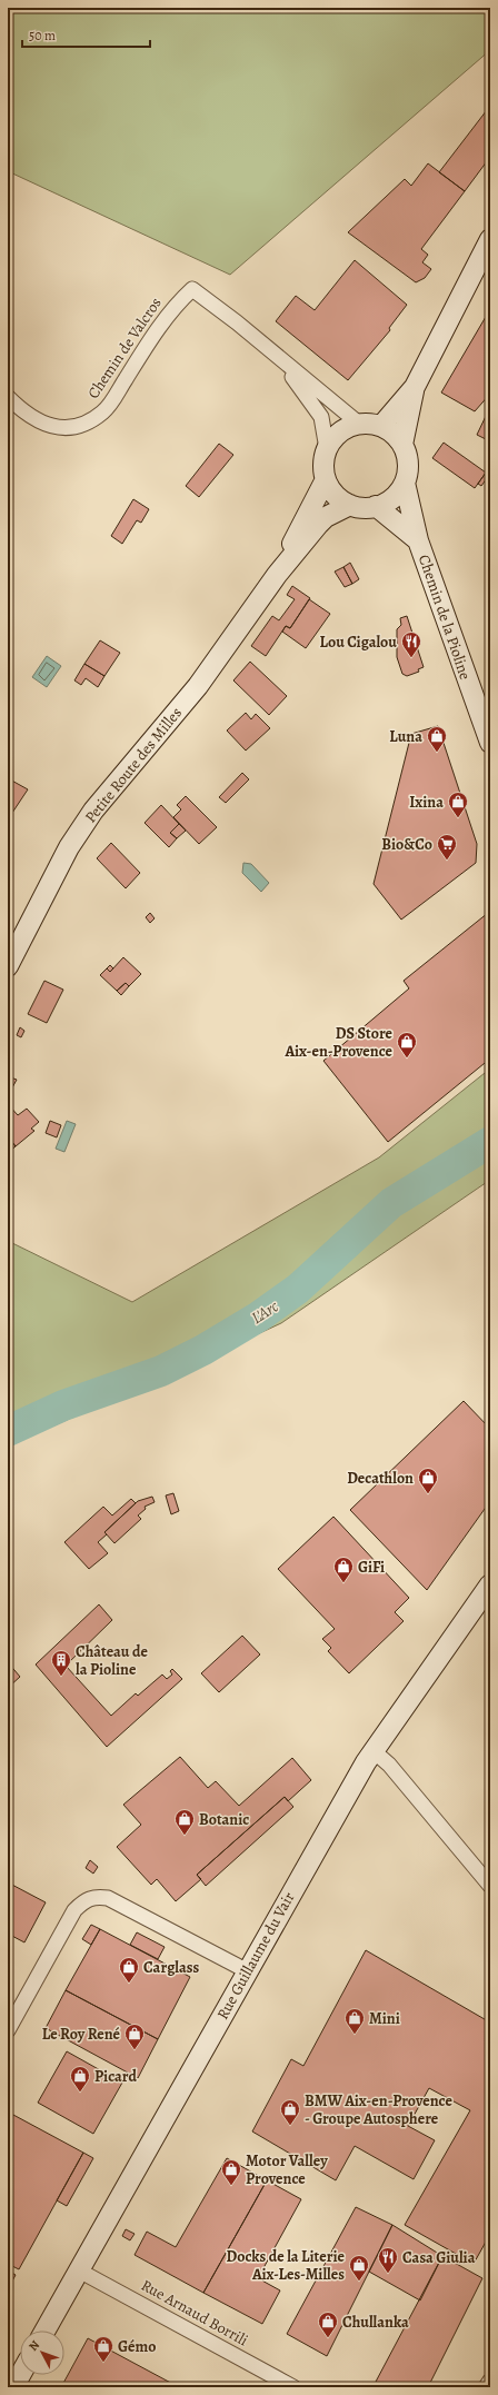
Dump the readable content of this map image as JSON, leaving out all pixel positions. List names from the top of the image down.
{
  "streets": {
    "main road": ["Chemin de la Pioline", "Petite Route des Milles", "Rue Guillaume du Vair"],
    "street": ["Chemin de Valcros", "Rue Arnaud Borrili"]
  },
  "crossings": [
    ["Chemin de Valcros", "Chemin de la Pioline"],
    ["Chemin de Valcros", "Petite Route des Milles"],
    ["Chemin de la Pioline", "Petite Route des Milles"],
    ["Rue Guillaume du Vair", "Rue Arnaud Borrili"]
  ],
  "water": ["L'Arc"],
  "places": {
    "restaurant": ["Lou Cigalou", "Casa Giulia"],
    "shop": [
      "Luna",
      "Ixina",
      "DS Store Aix-en-Provence",
      "Decathlon",
      "GiFi",
      "Botanic",
      "Carglass",
      "Mini",
      "Le Roy René",
      "Picard",
      "BMW Aix-en-Provence - Groupe Autosphere",
      "Motor Valley Provence",
      "Docks de la Literie Aix-Les-Milles",
      "Chullanka",
      "Gémo"
    ],
    "supermarket": ["Bio&Co"],
    "building": ["Château de la Pioline"]
  },
  "scale_bar": "50 m",
  "north": "top left"
}
